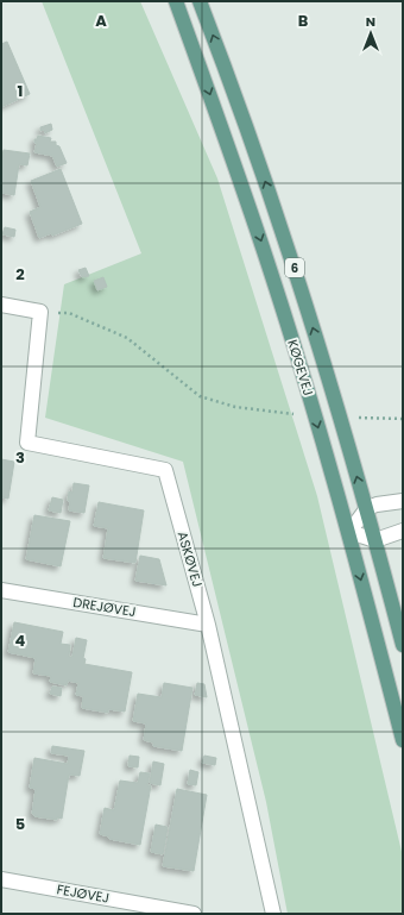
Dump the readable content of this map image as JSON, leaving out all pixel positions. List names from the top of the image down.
{
  "streets": {
    "main road": ["6", "KØGEVEJ"],
    "street": ["ASKØVEJ", "DREJØVEJ", "FEJØVEJ"]
  },
  "crossings": [
    ["ASKØVEJ", "DREJØVEJ"]
  ],
  "north": "top",
  "grid": {
    "columns": ["A", "B"],
    "rows": [
      "1",
      "2",
      "3",
      "4",
      "5"
    ]
  }
}
